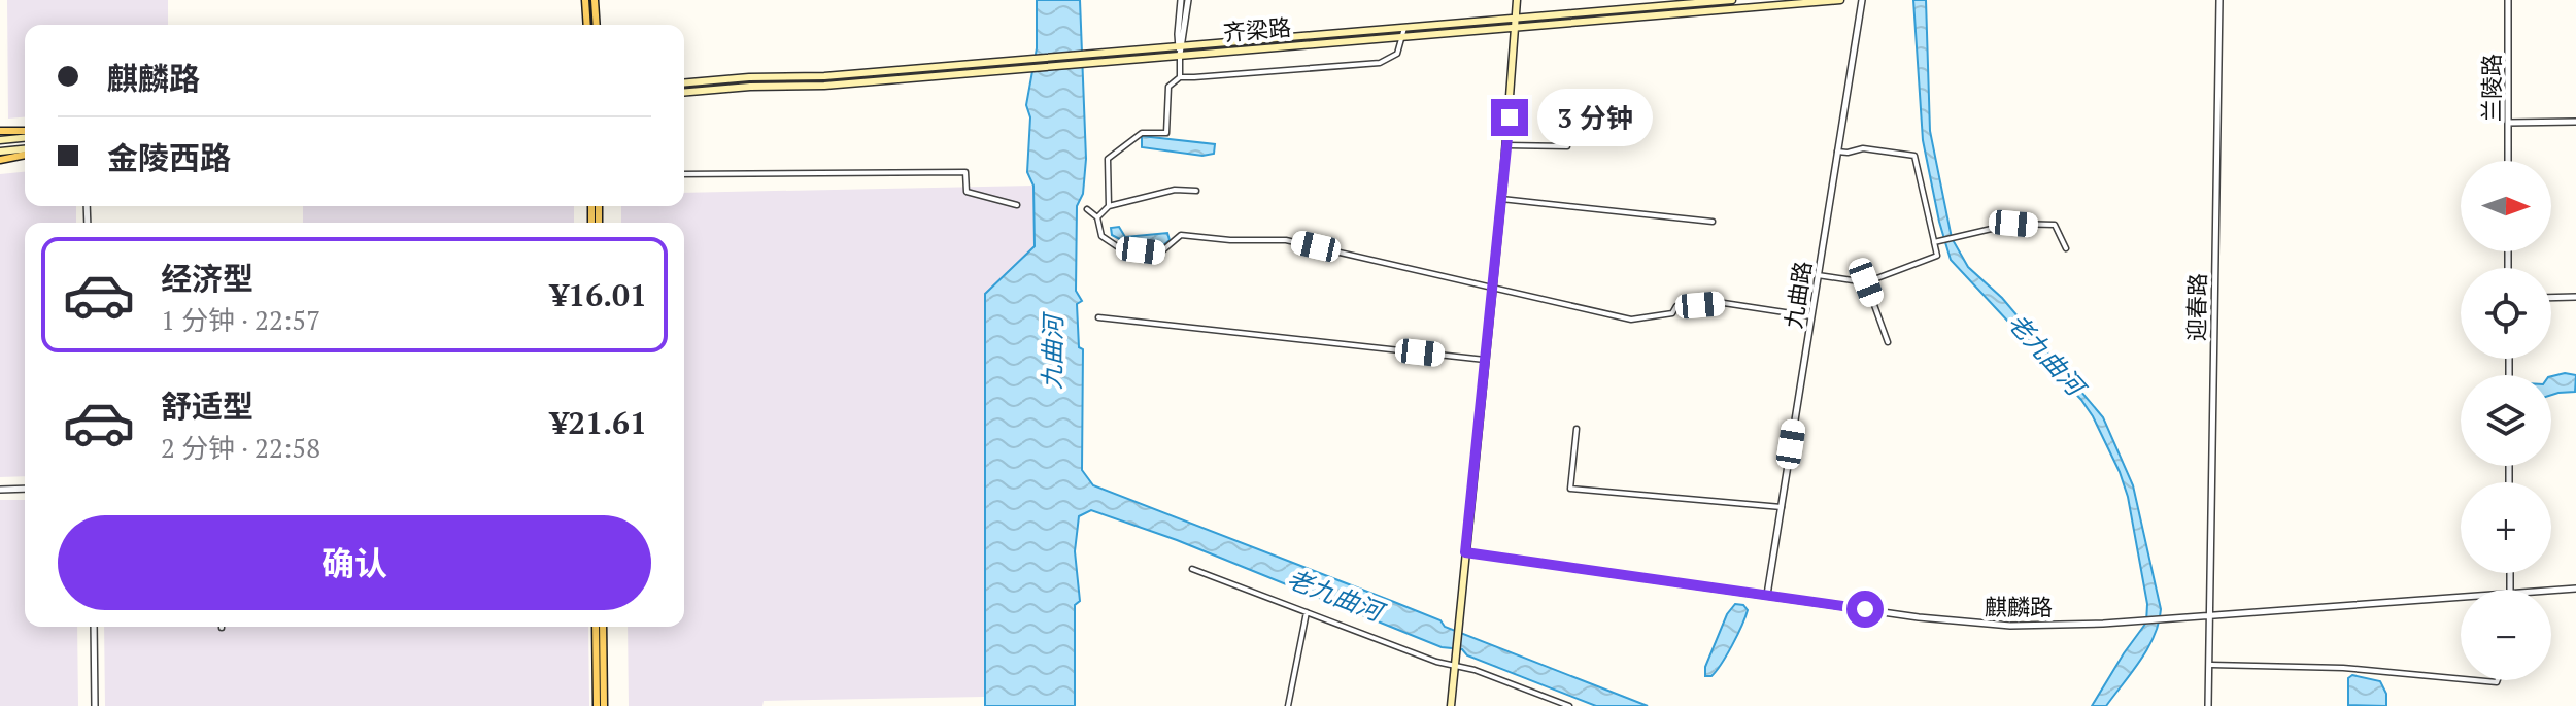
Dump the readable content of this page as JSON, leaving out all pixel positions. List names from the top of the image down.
{
  "streets": {
    "main road": ["齐梁路"],
    "street": [
      "兰陵路",
      "九曲路",
      "迎春路",
      "麒麟路"
    ]
  },
  "crossings": [
    ["九曲路", "麒麟路"],
    ["迎春路", "麒麟路"]
  ],
  "water": ["九曲河", "老九曲河"],
  "north": "right",
  "page": {
    "banner": ["麒麟路", "金陵西路"],
    "bubble": "3 分钟",
    "map_buttons": ["+", "−"],
    "list": [
      {
        "name": "经济型",
        "note": "1 分钟 · 22:57",
        "value": "¥16.01"
      },
      {
        "name": "舒适型",
        "note": "2 分钟 · 22:58",
        "value": "¥21.61"
      }
    ],
    "buttons": "确认"
  }
}
